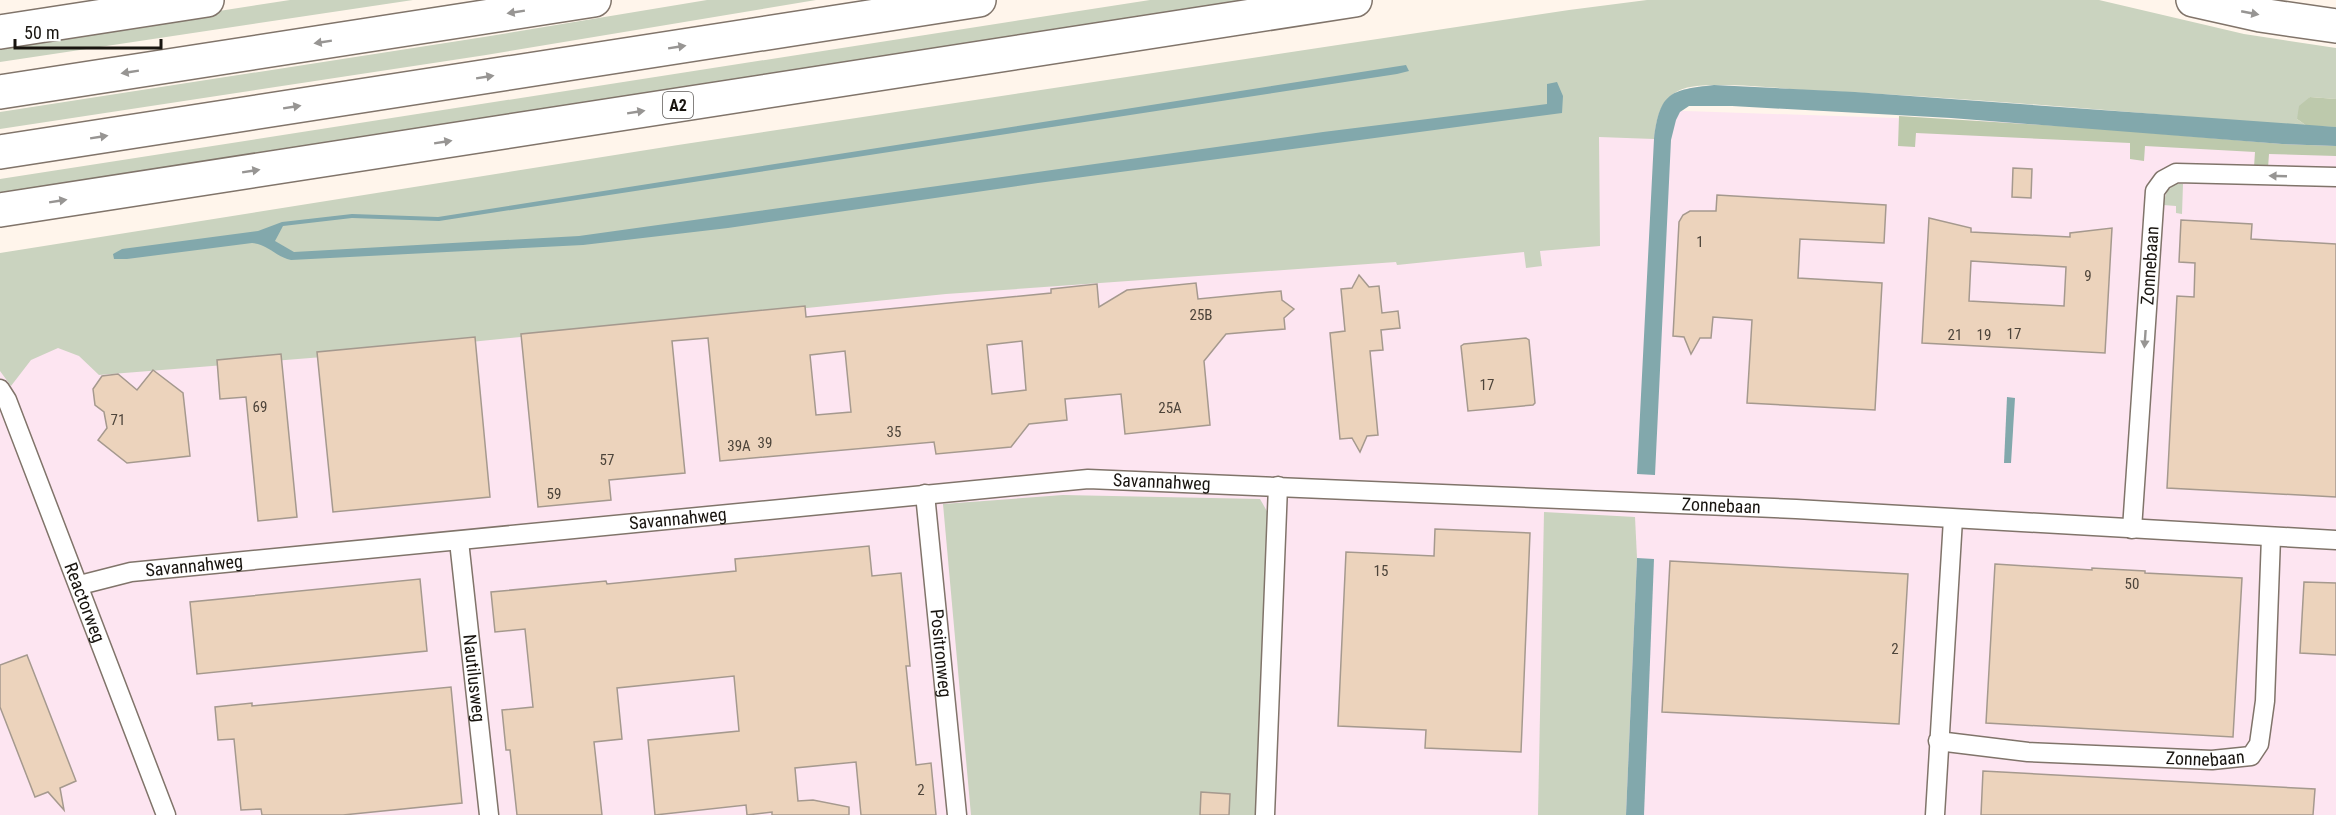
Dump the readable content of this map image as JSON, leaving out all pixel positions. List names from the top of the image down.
{
  "streets": {
    "highway": ["A2"],
    "street": [
      "Zonnebaan",
      "Savannahweg",
      "Reactorweg",
      "Positronweg",
      "Nautilusweg"
    ]
  },
  "crossings": [
    ["Zonnebaan", "Savannahweg"],
    ["Savannahweg", "Reactorweg"],
    ["Savannahweg", "Positronweg"],
    ["Savannahweg", "Nautilusweg"]
  ],
  "house_numbers": [
    "1",
    "9",
    "25B",
    "17",
    "21",
    "19",
    "17",
    "69",
    "25A",
    "71",
    "35",
    "39",
    "39A",
    "57",
    "59",
    "15",
    "50",
    "2",
    "2"
  ],
  "scale_bar": "50 m"
}
